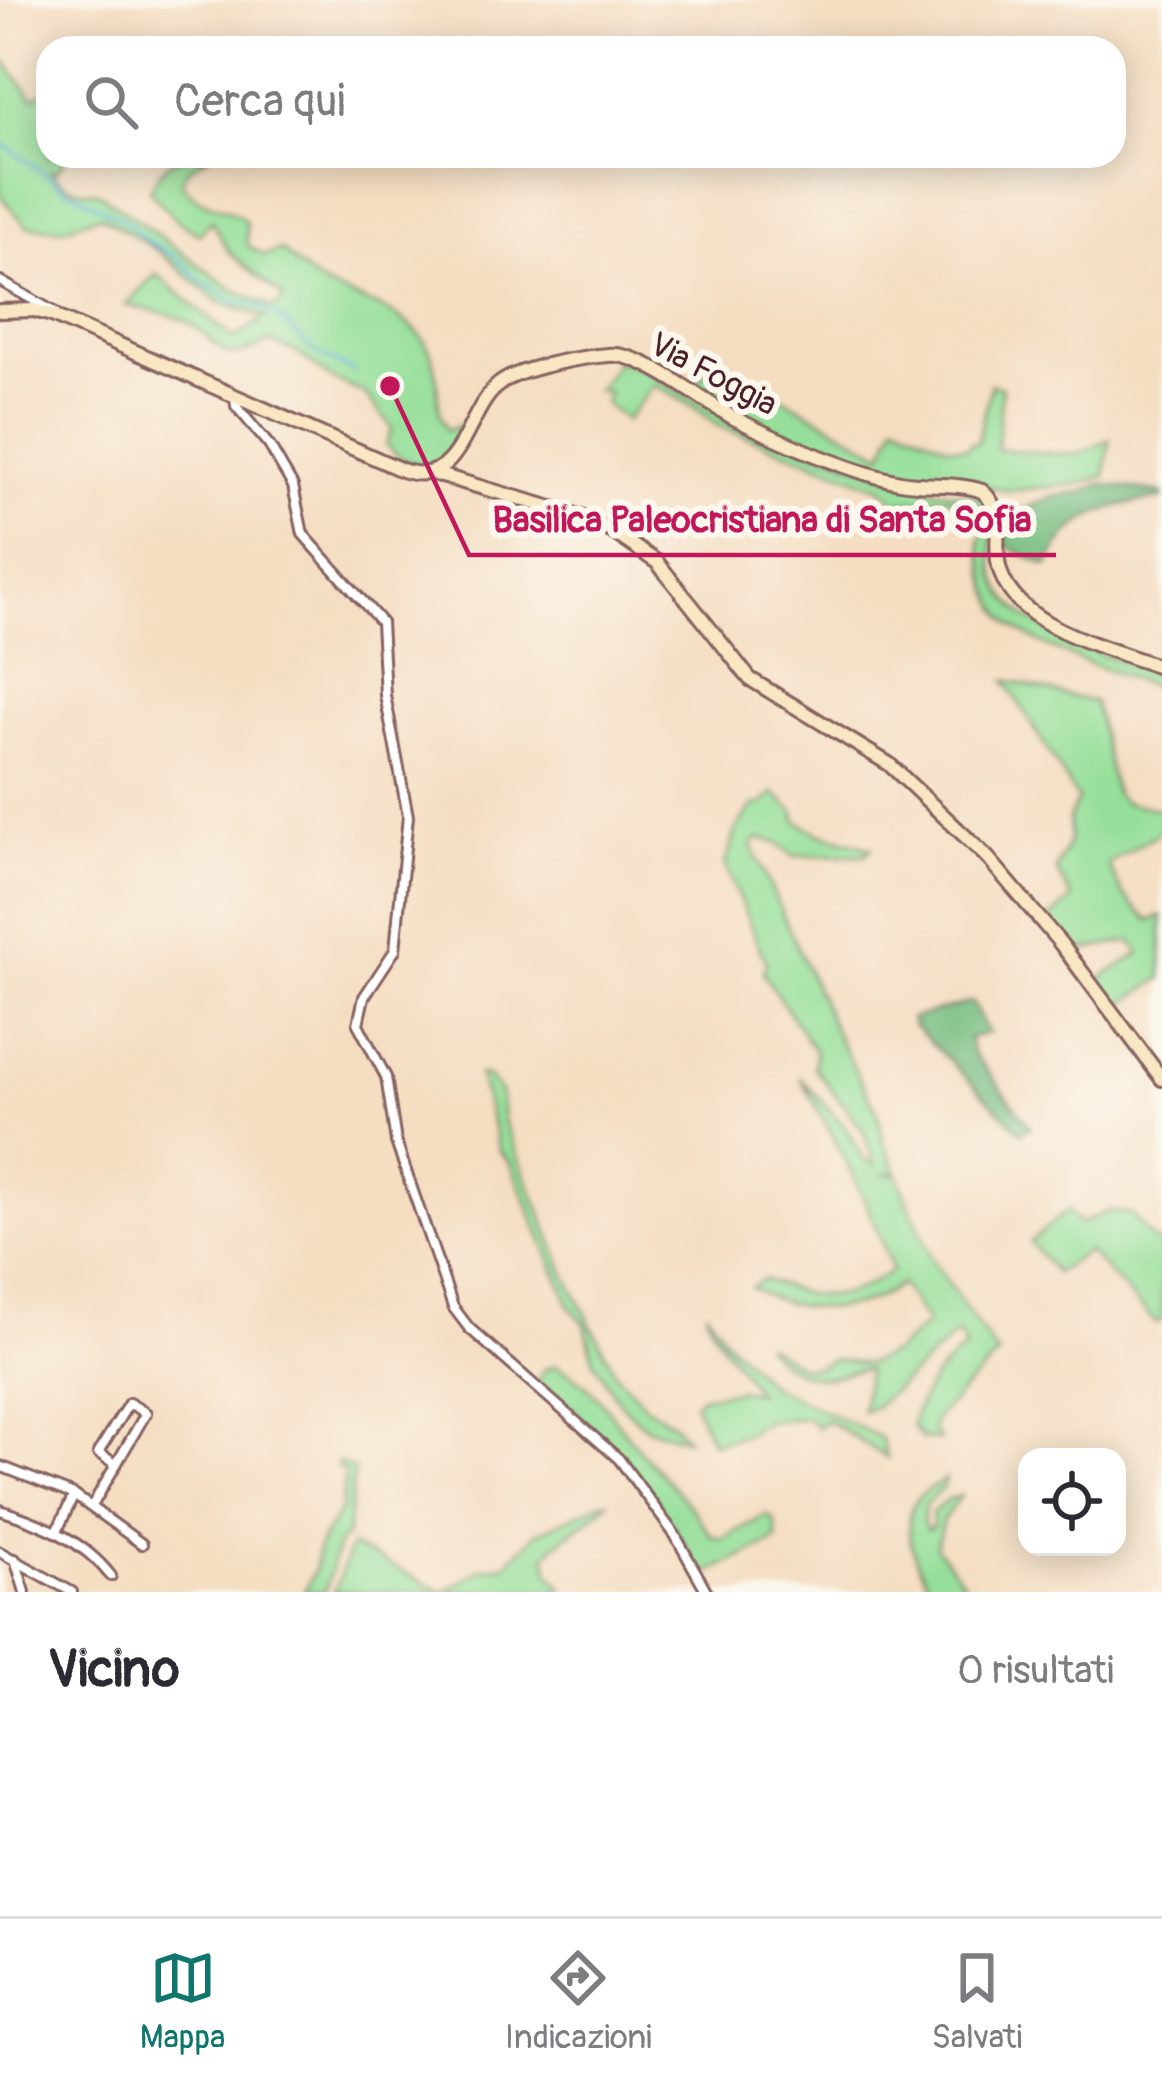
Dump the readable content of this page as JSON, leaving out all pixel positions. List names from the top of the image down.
{
  "streets": {
    "main road": ["Via Foggia"]
  },
  "places": ["Basilica Paleocristiana di Santa Sofia"],
  "page": {
    "search": "Cerca qui",
    "heading": ["Vicino", "0 risultati"],
    "nav": ["Mappa", "Indicazioni", "Salvati"]
  }
}
